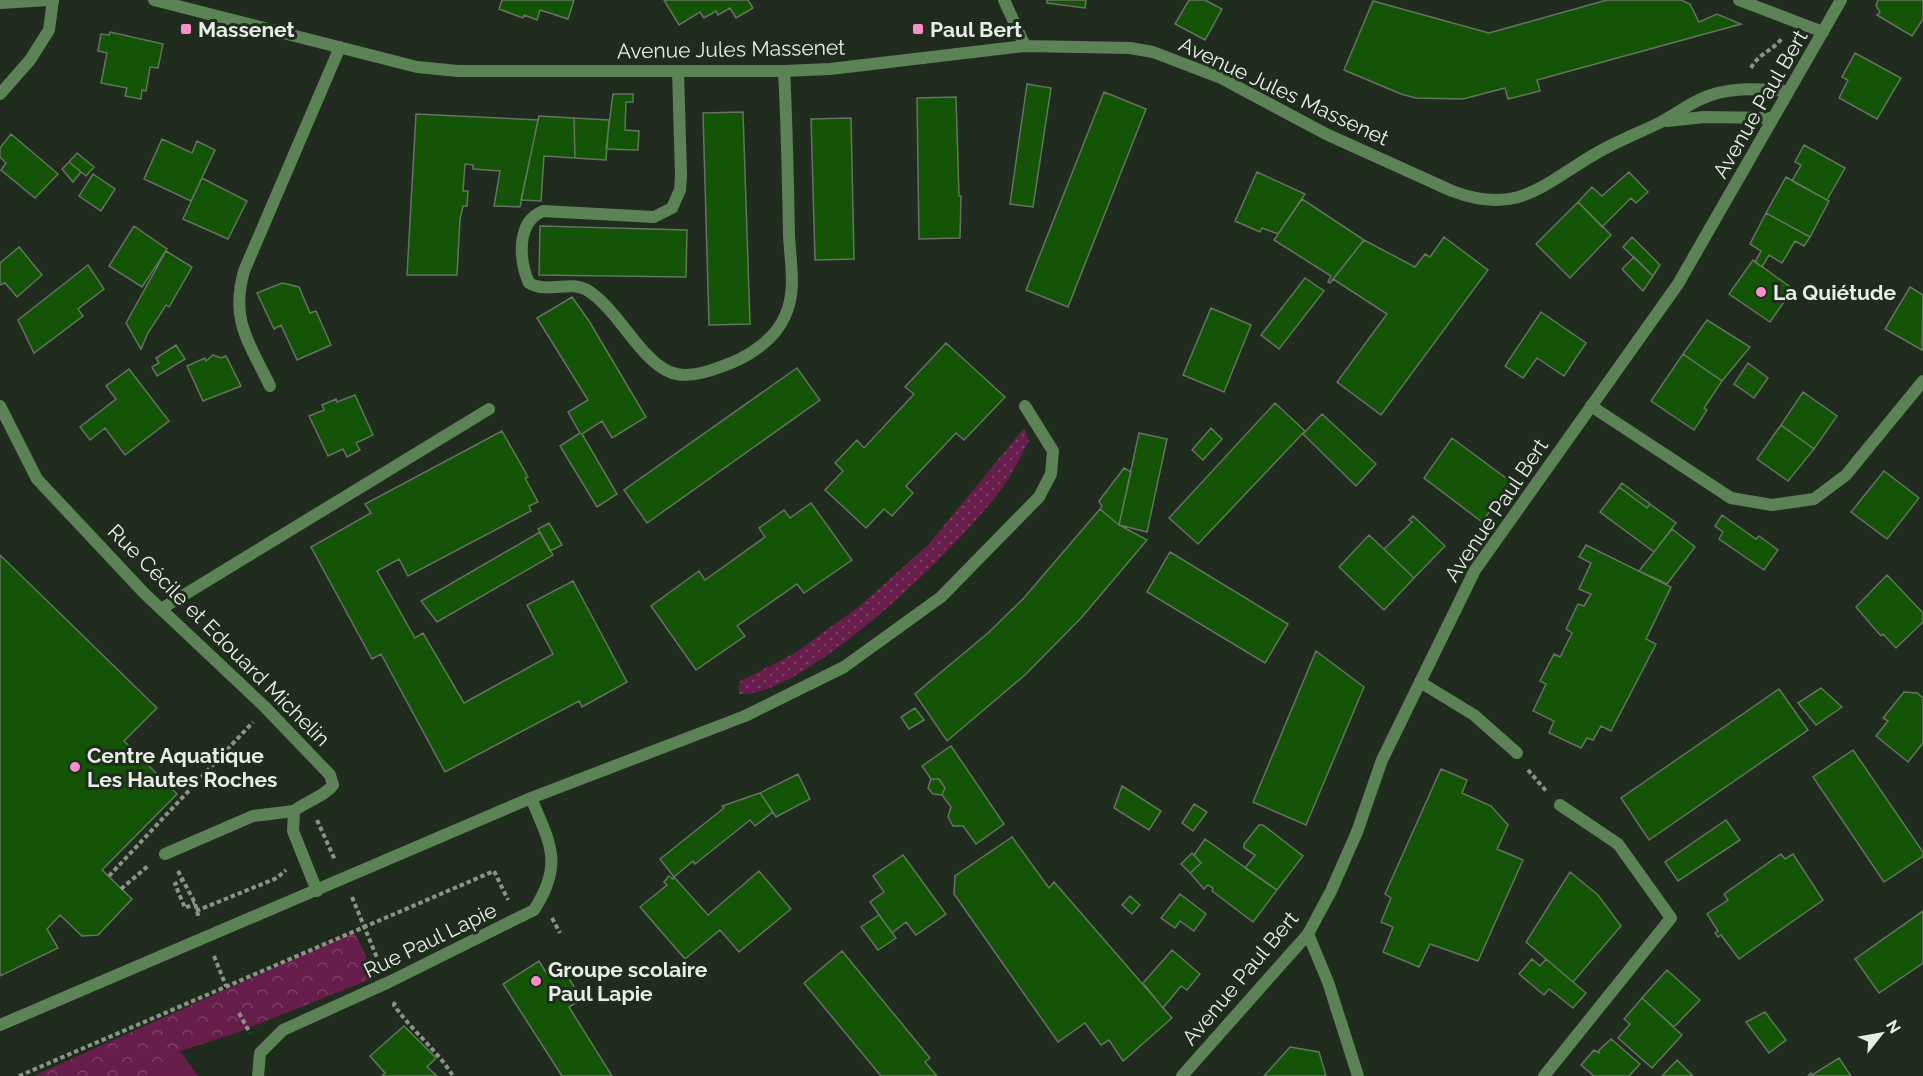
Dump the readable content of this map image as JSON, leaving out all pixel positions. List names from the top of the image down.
{
  "streets": {
    "street": [
      "Avenue Jules Massenet",
      "Avenue Paul Bert",
      "Rue Cécile et Edouard Michelin",
      "Rue Paul Lapie"
    ]
  },
  "crossings": [
    ["Avenue Jules Massenet", "Avenue Paul Bert"]
  ],
  "places": {
    "transit": ["Massenet", "Paul Bert"],
    "other": ["La Quiétude", "Centre Aquatique Les Hautes Roches", "Groupe scolaire Paul Lapie"]
  },
  "north": "top right"
}
